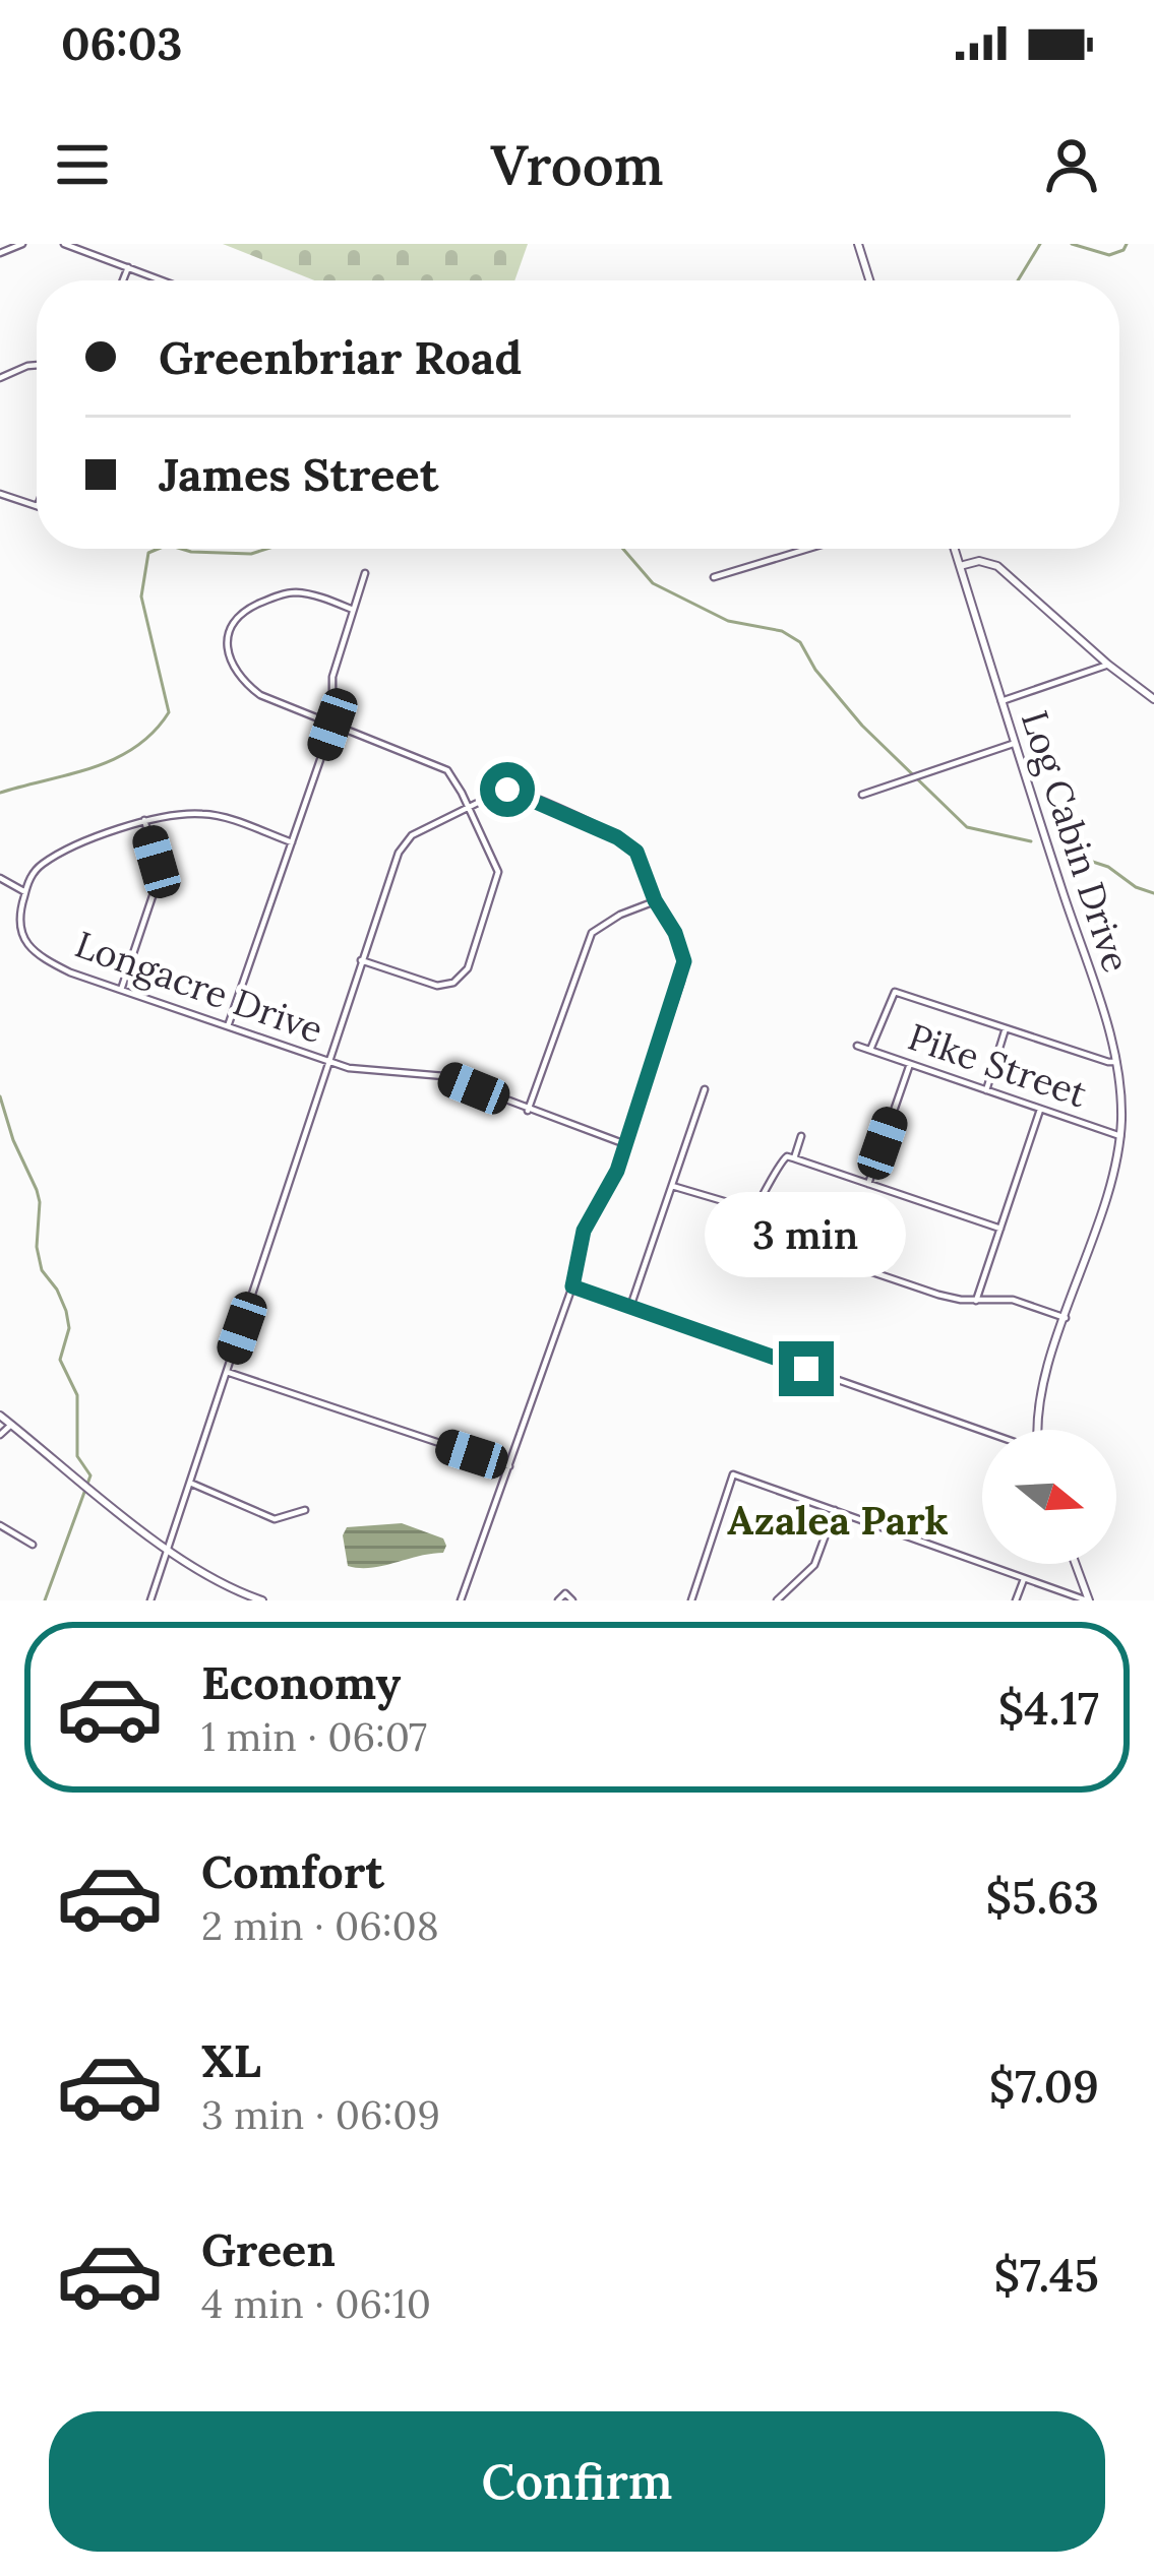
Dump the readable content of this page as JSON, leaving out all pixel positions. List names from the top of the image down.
{
  "streets": {
    "street": ["Log Cabin Drive", "Longacre Drive", "Pike Street"]
  },
  "crossings": [
    ["Log Cabin Drive", "Pike Street"]
  ],
  "districts": ["Azalea Park"],
  "north": "right",
  "page": {
    "status": "06:03",
    "header": "Vroom",
    "banner": ["Greenbriar Road", "James Street"],
    "bubble": "3 min",
    "list": [
      {
        "name": "Economy",
        "note": "1 min · 06:07",
        "value": "$4.17"
      },
      {
        "name": "Comfort",
        "note": "2 min · 06:08",
        "value": "$5.63"
      },
      {
        "name": "XL",
        "note": "3 min · 06:09",
        "value": "$7.09"
      },
      {
        "name": "Green",
        "note": "4 min · 06:10",
        "value": "$7.45"
      }
    ],
    "buttons": "Confirm"
  }
}
